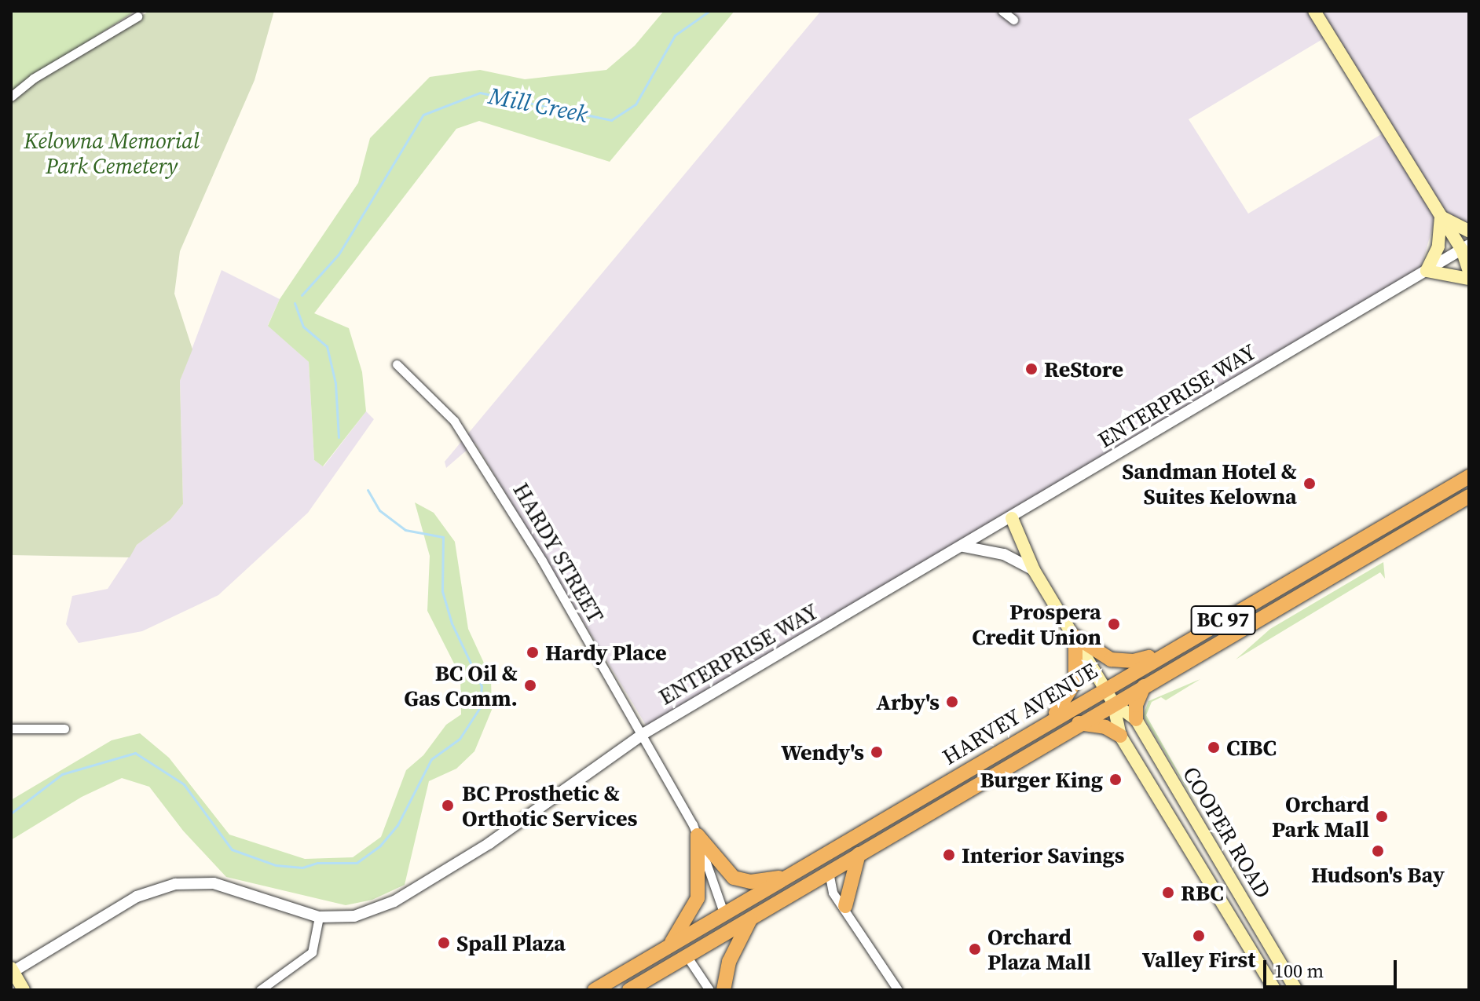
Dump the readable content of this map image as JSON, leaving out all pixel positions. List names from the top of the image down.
{
  "streets": {
    "highway": ["BC 97", "HARVEY AVENUE"],
    "main road": ["COOPER ROAD"],
    "street": ["ENTERPRISE WAY", "HARDY STREET"]
  },
  "crossings": [
    ["ENTERPRISE WAY", "HARDY STREET"],
    ["ENTERPRISE WAY", "COOPER ROAD"],
    ["HARDY STREET", "HARVEY AVENUE"],
    ["HARVEY AVENUE", "COOPER ROAD"]
  ],
  "water": ["Mill Creek"],
  "parks": ["Kelowna Memorial Park Cemetery"],
  "places": [
    "ReStore",
    "Sandman Hotel & Suites Kelowna",
    "Prospera Credit Union",
    "Hardy Place",
    "BC Oil & Gas Comm.",
    "Arby's",
    "CIBC",
    "Wendy's",
    "Burger King",
    "BC Prosthetic & Orthotic Services",
    "Orchard Park Mall",
    "Hudson's Bay",
    "Interior Savings",
    "RBC",
    "Valley First",
    "Spall Plaza",
    "Orchard Plaza Mall"
  ],
  "scale_bar": "100 m"
}
